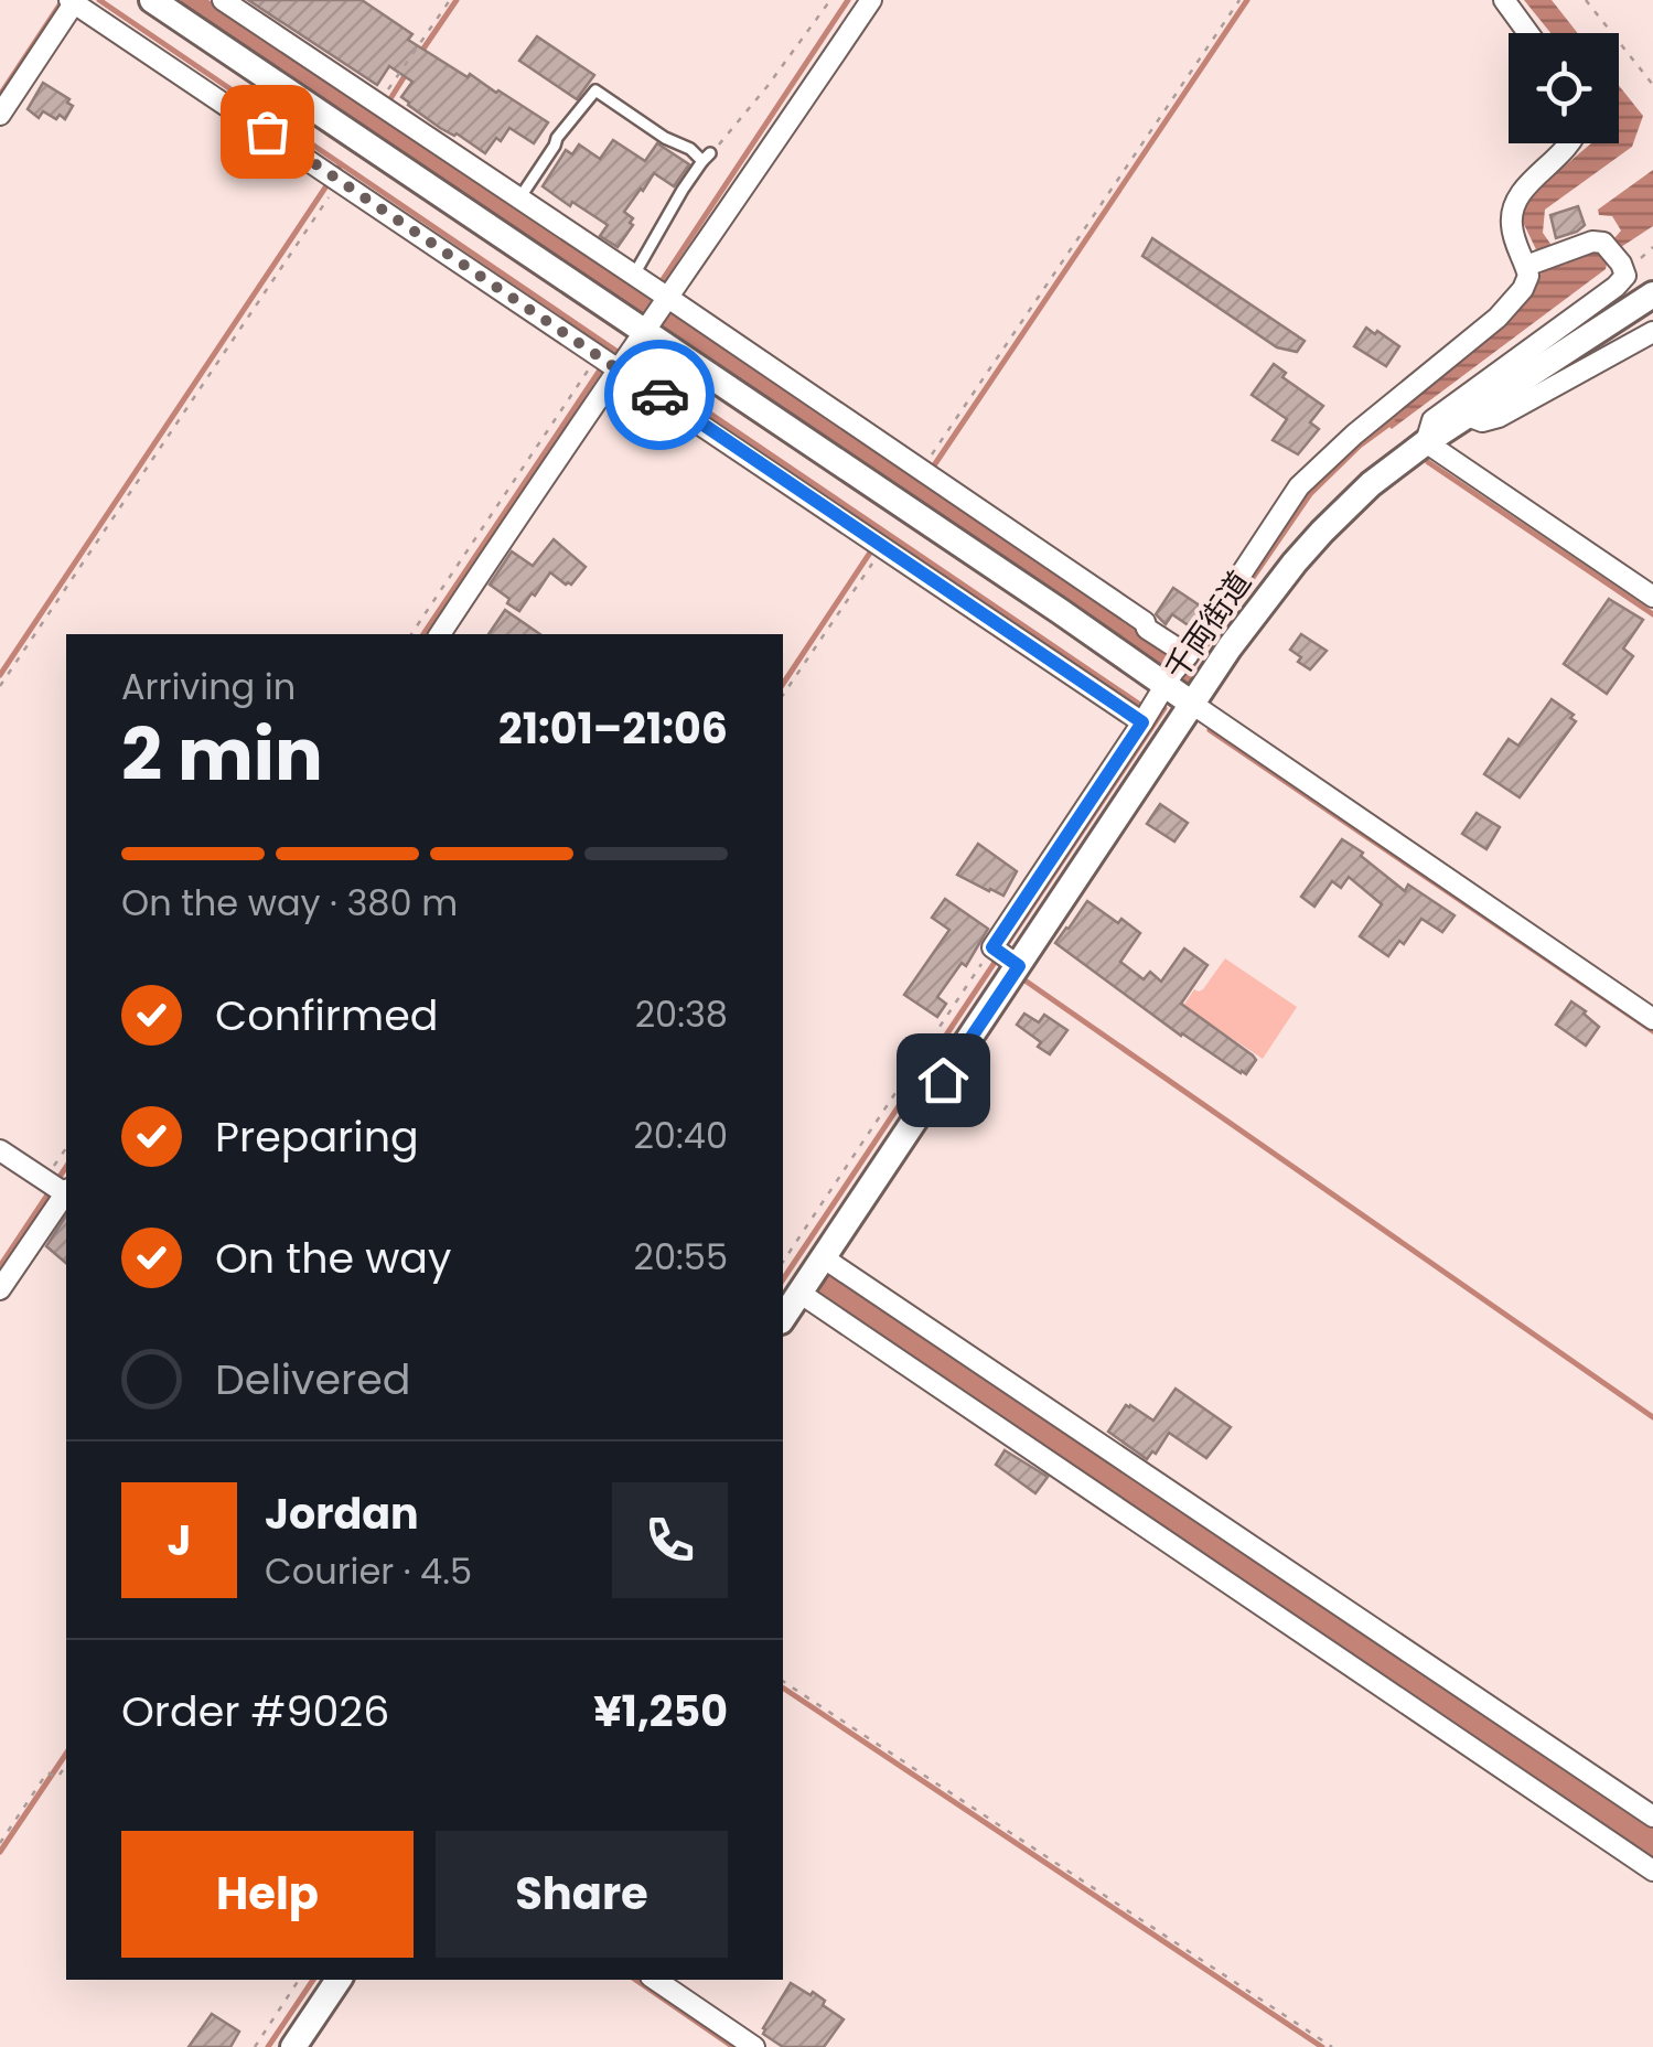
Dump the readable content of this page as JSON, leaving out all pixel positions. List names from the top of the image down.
{
  "streets": {
    "street": ["千両街道"]
  },
  "page": {
    "heading": ["2 min", "Arriving in", "21:01–21:06"],
    "panel": [
      "Jordan",
      "Courier · 4.5",
      "Order #9026",
      "¥1,250"
    ],
    "bar": "On the way · 380 m",
    "list": [
      ["Confirmed", "20:38"],
      ["Preparing", "20:40"],
      ["On the way", "20:55"],
      "Delivered"
    ],
    "round": "J",
    "buttons": ["Help", "Share"]
  }
}
